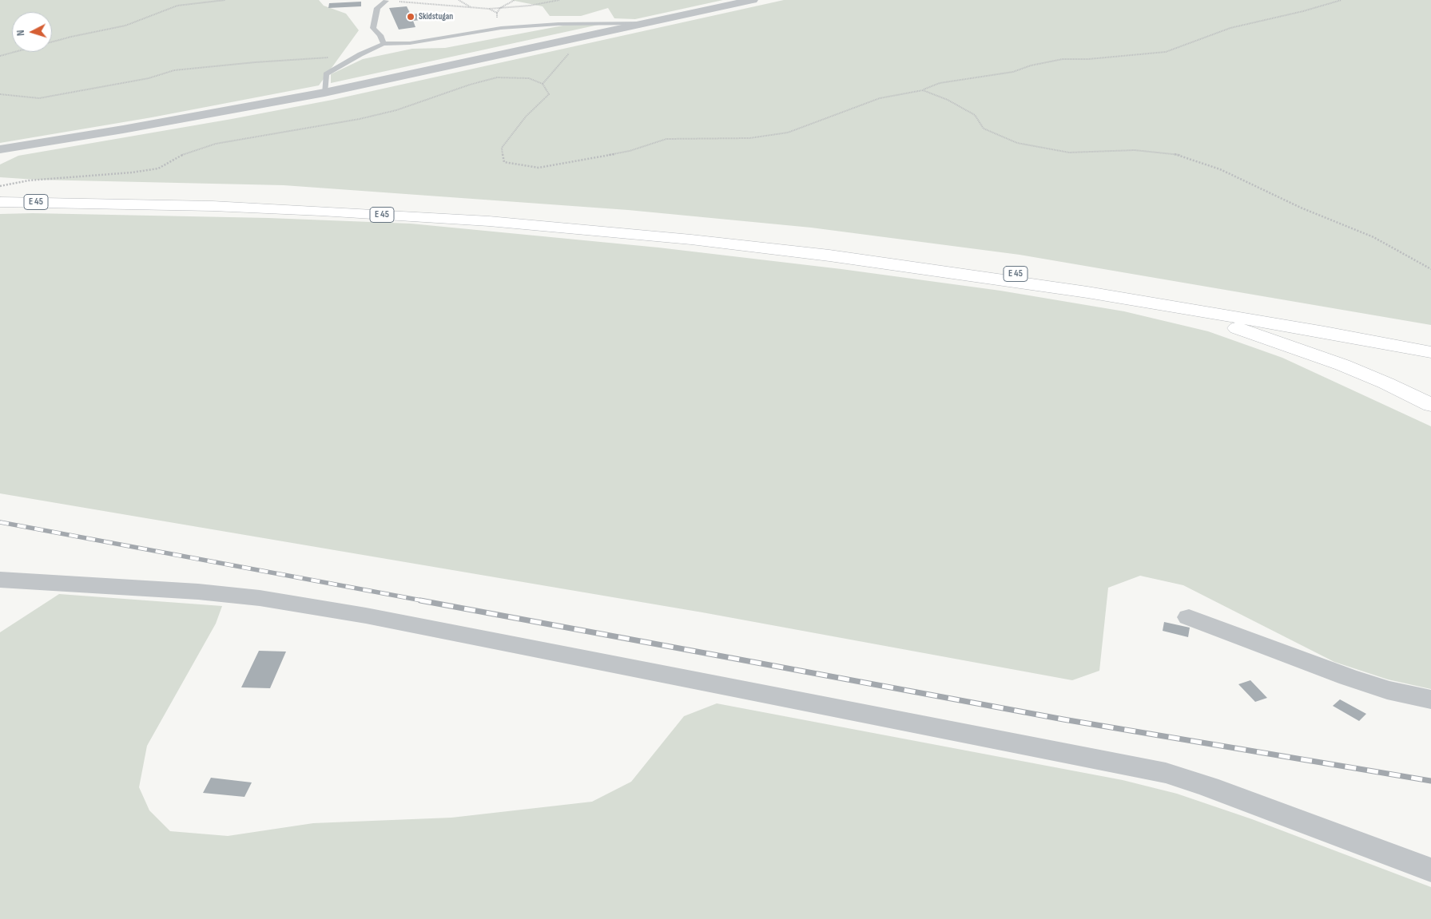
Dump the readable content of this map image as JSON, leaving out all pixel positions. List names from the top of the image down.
{
  "streets": {
    "highway": ["E 45"]
  },
  "places": ["Skidstugan"],
  "north": "left"
}
